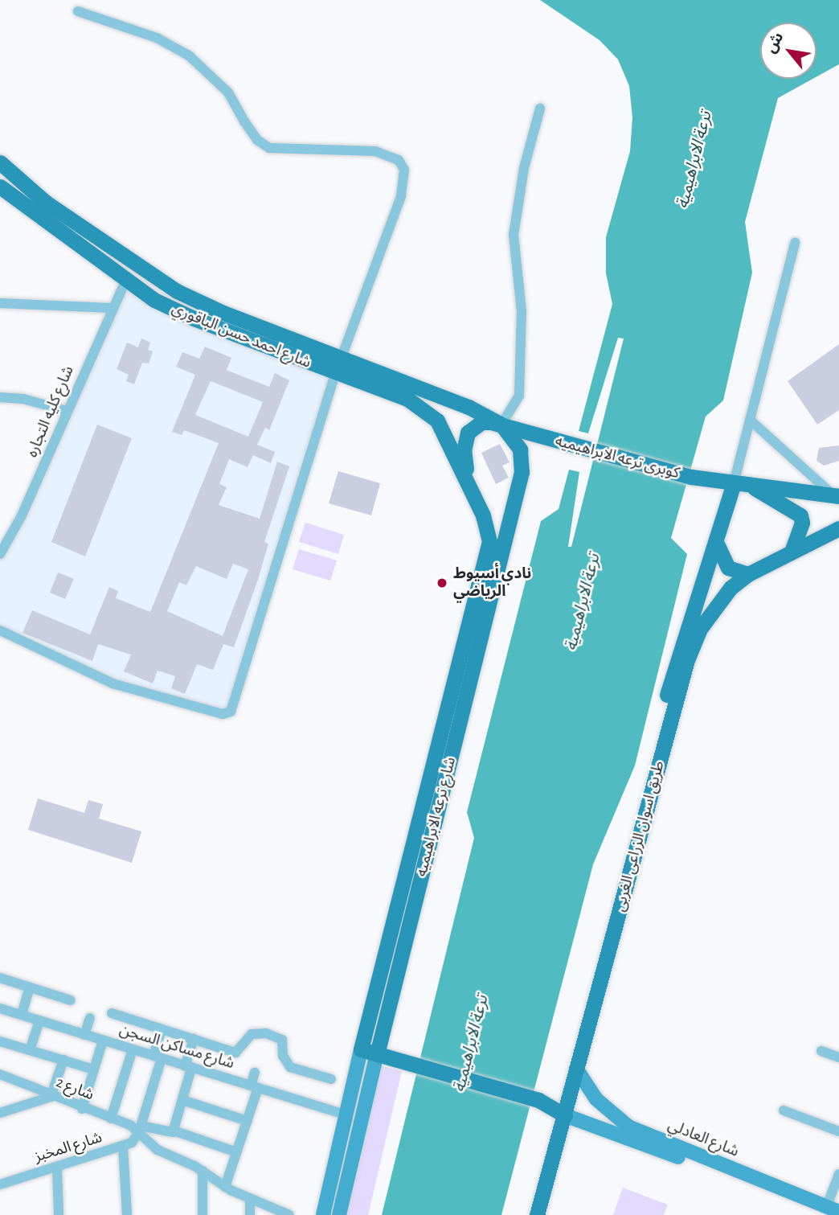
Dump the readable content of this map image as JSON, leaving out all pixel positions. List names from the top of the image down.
{
  "streets": {
    "main road": [
      "شارع احمد حسن الباقوري",
      "كوبرى ترعه الابراهيميه",
      "شارع ترعه الابراهيميه",
      "طريق اسوان الزراعى الغربى"
    ],
    "street": [
      "شارع كليه التجاره",
      "شارع مساكن السجن",
      "شارع 2",
      "شارع العادلي",
      "شارع المخبز"
    ]
  },
  "crossings": [
    ["شارع احمد حسن الباقوري", "شارع كليه التجاره"],
    ["شارع احمد حسن الباقوري", "كوبرى ترعه الابراهيميه"],
    ["شارع احمد حسن الباقوري", "شارع ترعه الابراهيميه"],
    ["كوبرى ترعه الابراهيميه", "شارع ترعه الابراهيميه"],
    ["كوبرى ترعه الابراهيميه", "طريق اسوان الزراعى الغربى"],
    ["شارع ترعه الابراهيميه", "شارع مساكن السجن"],
    ["طريق اسوان الزراعى الغربى", "شارع العادلي"],
    ["شارع 2", "شارع المخبز"]
  ],
  "water": ["ترعة الابراهيمية"],
  "places": ["نادي أسيوط الرياضي"],
  "north": "top left"
}
